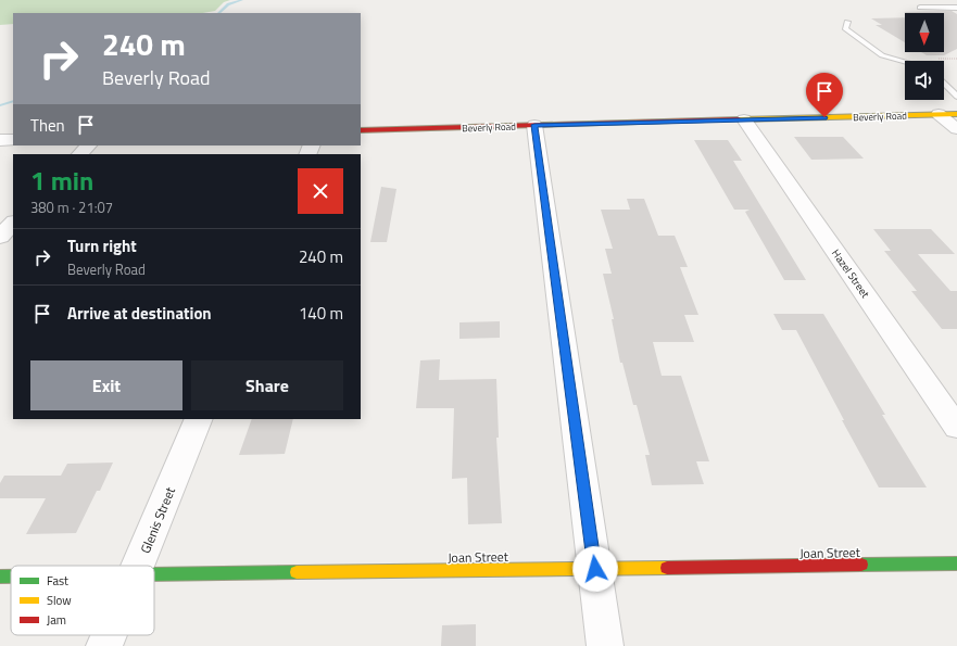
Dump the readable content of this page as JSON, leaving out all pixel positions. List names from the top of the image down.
{
  "streets": {
    "street": [
      "Beverly Road",
      "Hazel Street",
      "Glenis Street",
      "Joan Street"
    ]
  },
  "crossings": [
    ["Beverly Road", "Hazel Street"]
  ],
  "legend": ["Fast", "Slow", "Jam"],
  "north": "bottom",
  "page": {
    "turn": ["240 m", "Beverly Road"],
    "then": "Then",
    "heading": ["1 min", "380 m · 21:07"],
    "list": [
      {
        "name": "Turn right",
        "note": "Beverly Road",
        "value": "240 m"
      },
      {
        "name": "Arrive at destination",
        "value": "140 m"
      }
    ],
    "buttons": ["Exit", "Share"]
  }
}
